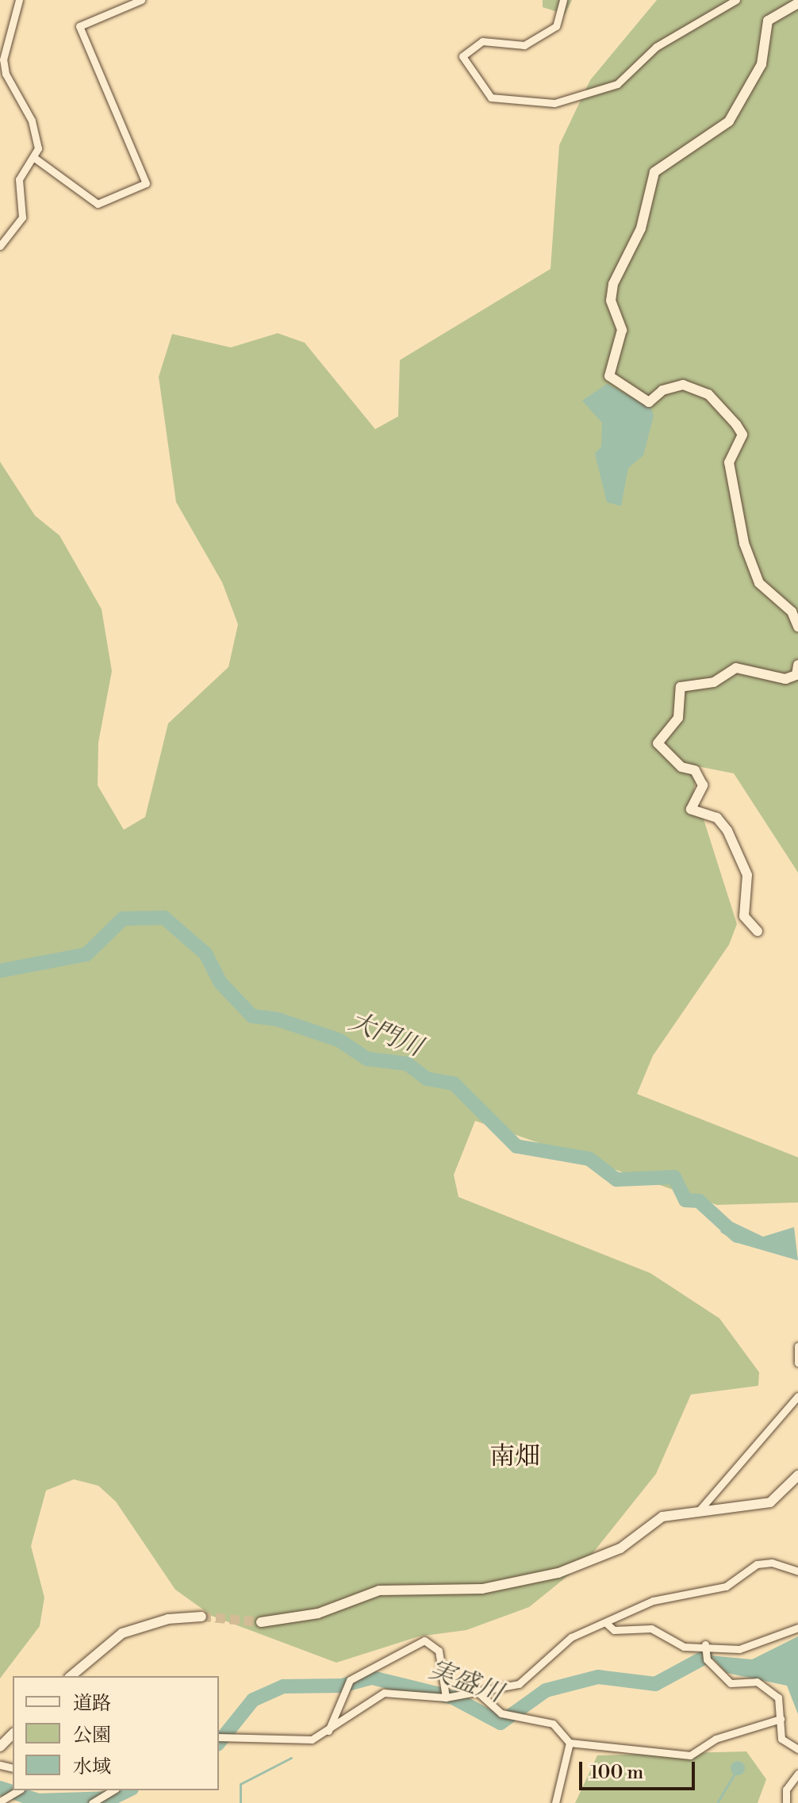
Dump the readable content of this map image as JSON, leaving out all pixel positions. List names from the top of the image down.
{
  "districts": ["南畑"],
  "water": ["大門川", "実盛川"],
  "legend": ["道路", "公園", "水域"],
  "scale_bar": "100 m"
}
